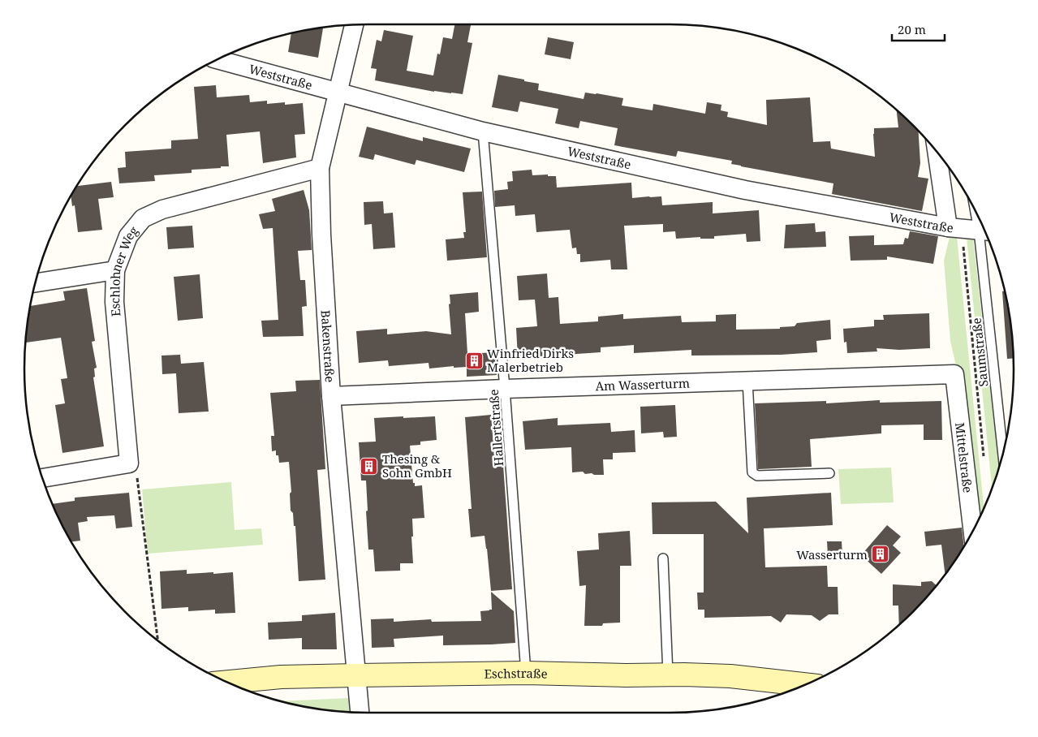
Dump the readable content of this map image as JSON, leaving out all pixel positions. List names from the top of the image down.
{
  "streets": {
    "main road": ["Eschstraße"],
    "street": [
      "Weststraße",
      "Eschlohner Weg",
      "Bakenstraße",
      "Am Wasserturm",
      "Mittelstraße"
    ],
    "lane": ["Saumstraße", "Hallertstraße"]
  },
  "crossings": [
    ["Weststraße", "Bakenstraße"],
    ["Weststraße", "Saumstraße"],
    ["Weststraße", "Hallertstraße"],
    ["Eschlohner Weg", "Bakenstraße"],
    ["Bakenstraße", "Am Wasserturm"],
    ["Bakenstraße", "Eschstraße"],
    ["Am Wasserturm", "Hallertstraße"],
    ["Am Wasserturm", "Mittelstraße"],
    ["Hallertstraße", "Eschstraße"]
  ],
  "places": {
    "building": ["Winfried Dirks Malerbetrieb", "Thesing & Sohn GmbH", "Wasserturm"]
  },
  "scale_bar": "20 m"
}
